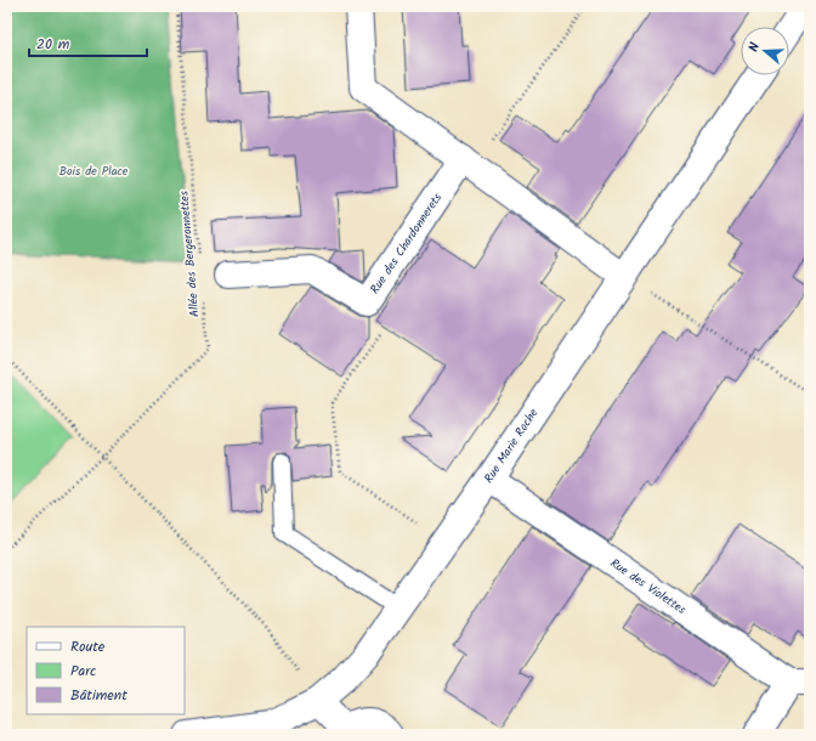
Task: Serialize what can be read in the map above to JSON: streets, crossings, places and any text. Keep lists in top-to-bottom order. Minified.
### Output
{"streets":{"street":["Rue des Chardonnerets","Rue Marie Roche","Rue des Violettes"],"path":["Allée des Bergeronnettes"]},"crossings":[["Rue Marie Roche","Rue des Violettes"]],"parks":["Bois de Place"],"legend":["Route","Parc","Bâtiment"],"scale_bar":"20 m","north":"left"}
